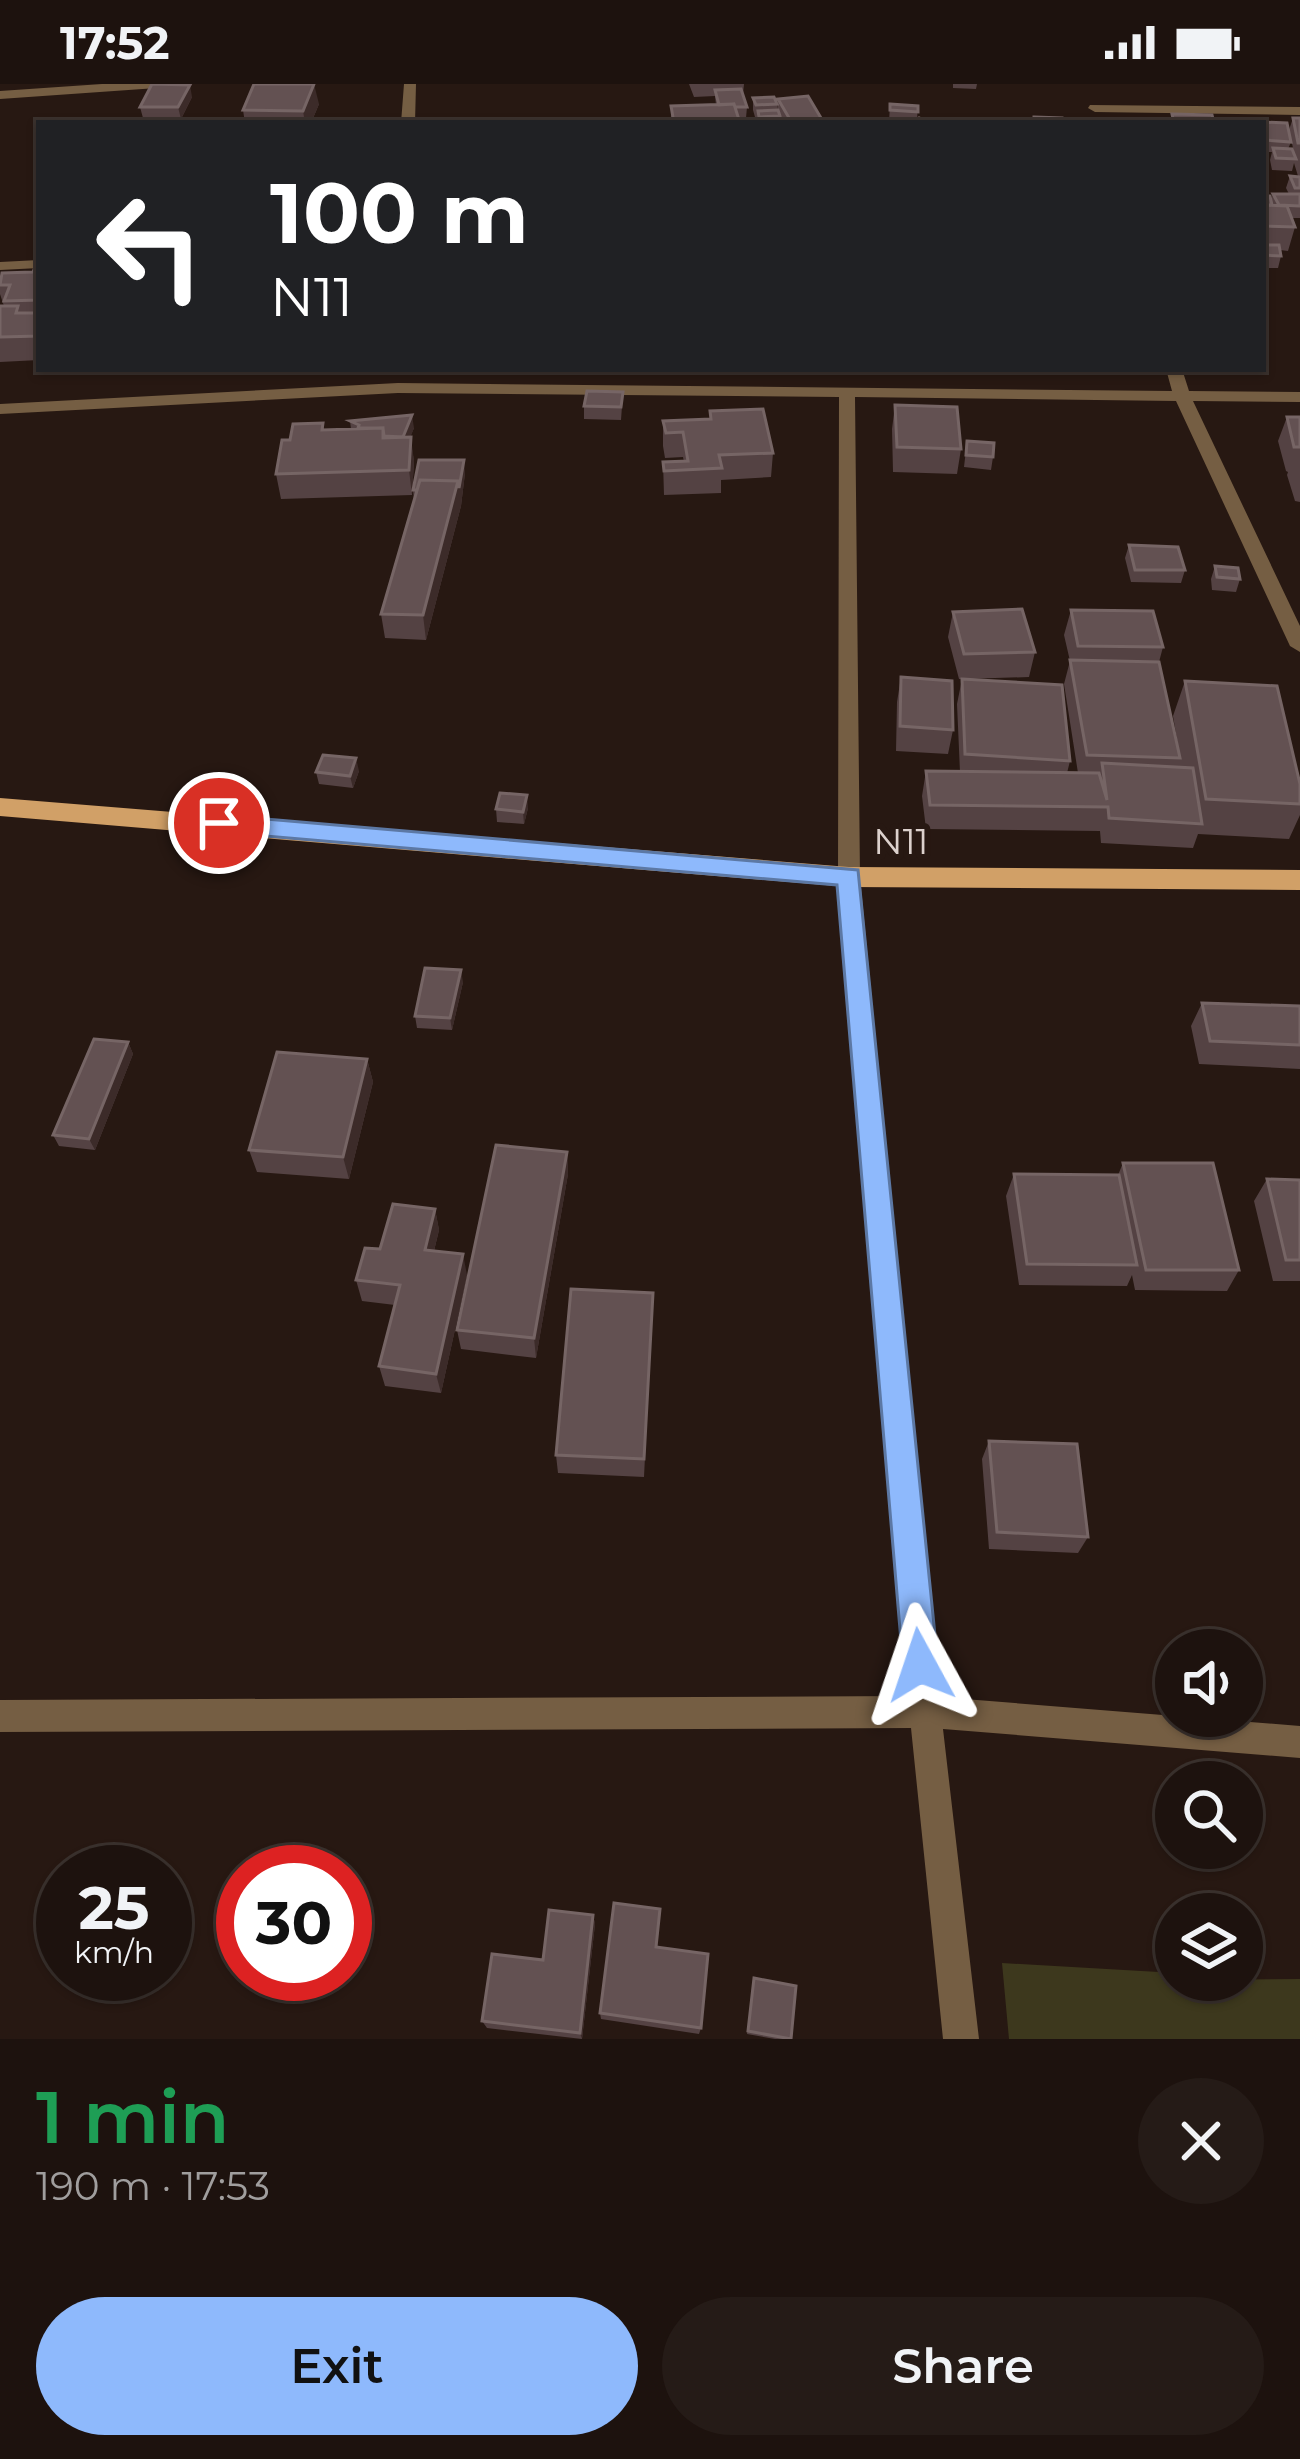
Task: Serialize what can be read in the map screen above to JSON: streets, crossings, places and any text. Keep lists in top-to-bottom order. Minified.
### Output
{"streets":{"main road":["N11"]},"page":{"status":"17:52","turn":["100 m","N11"],"speed":"25 km/h","limit":"30","heading":["1 min","190 m · 17:53"],"buttons":["Exit","Share"]}}
